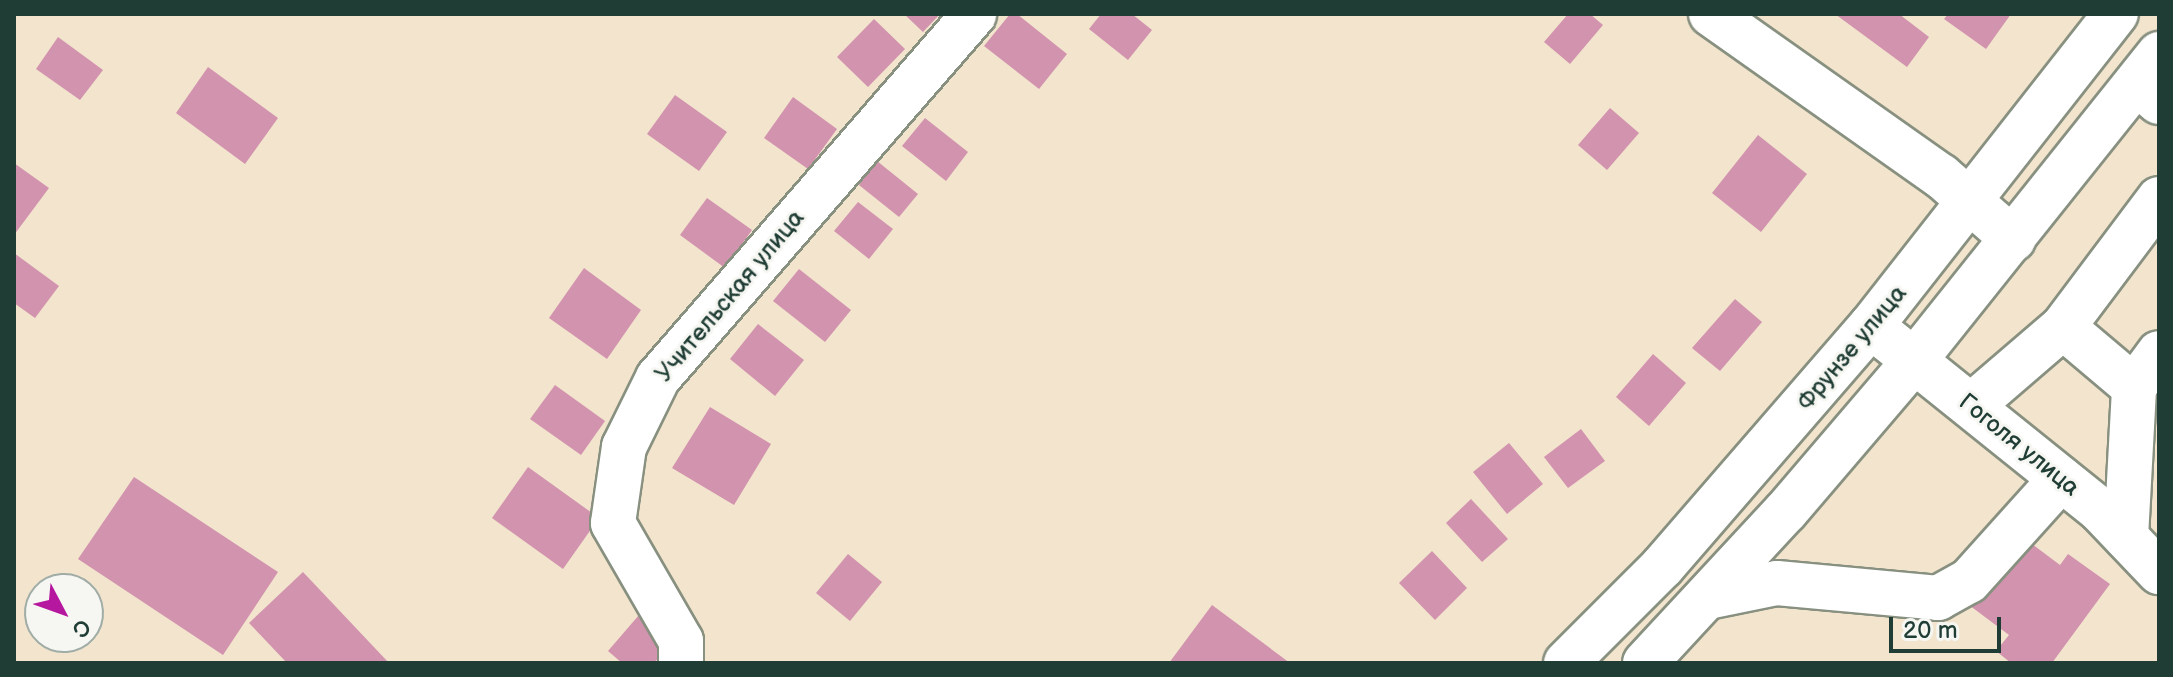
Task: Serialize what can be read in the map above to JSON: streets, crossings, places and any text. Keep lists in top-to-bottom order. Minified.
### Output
{"streets":{"main road":["Учительская улица","Фрунзе улица","Гоголя улица"]},"crossings":[["Фрунзе улица","Гоголя улица"]],"scale_bar":"20 m","north":"bottom right"}
